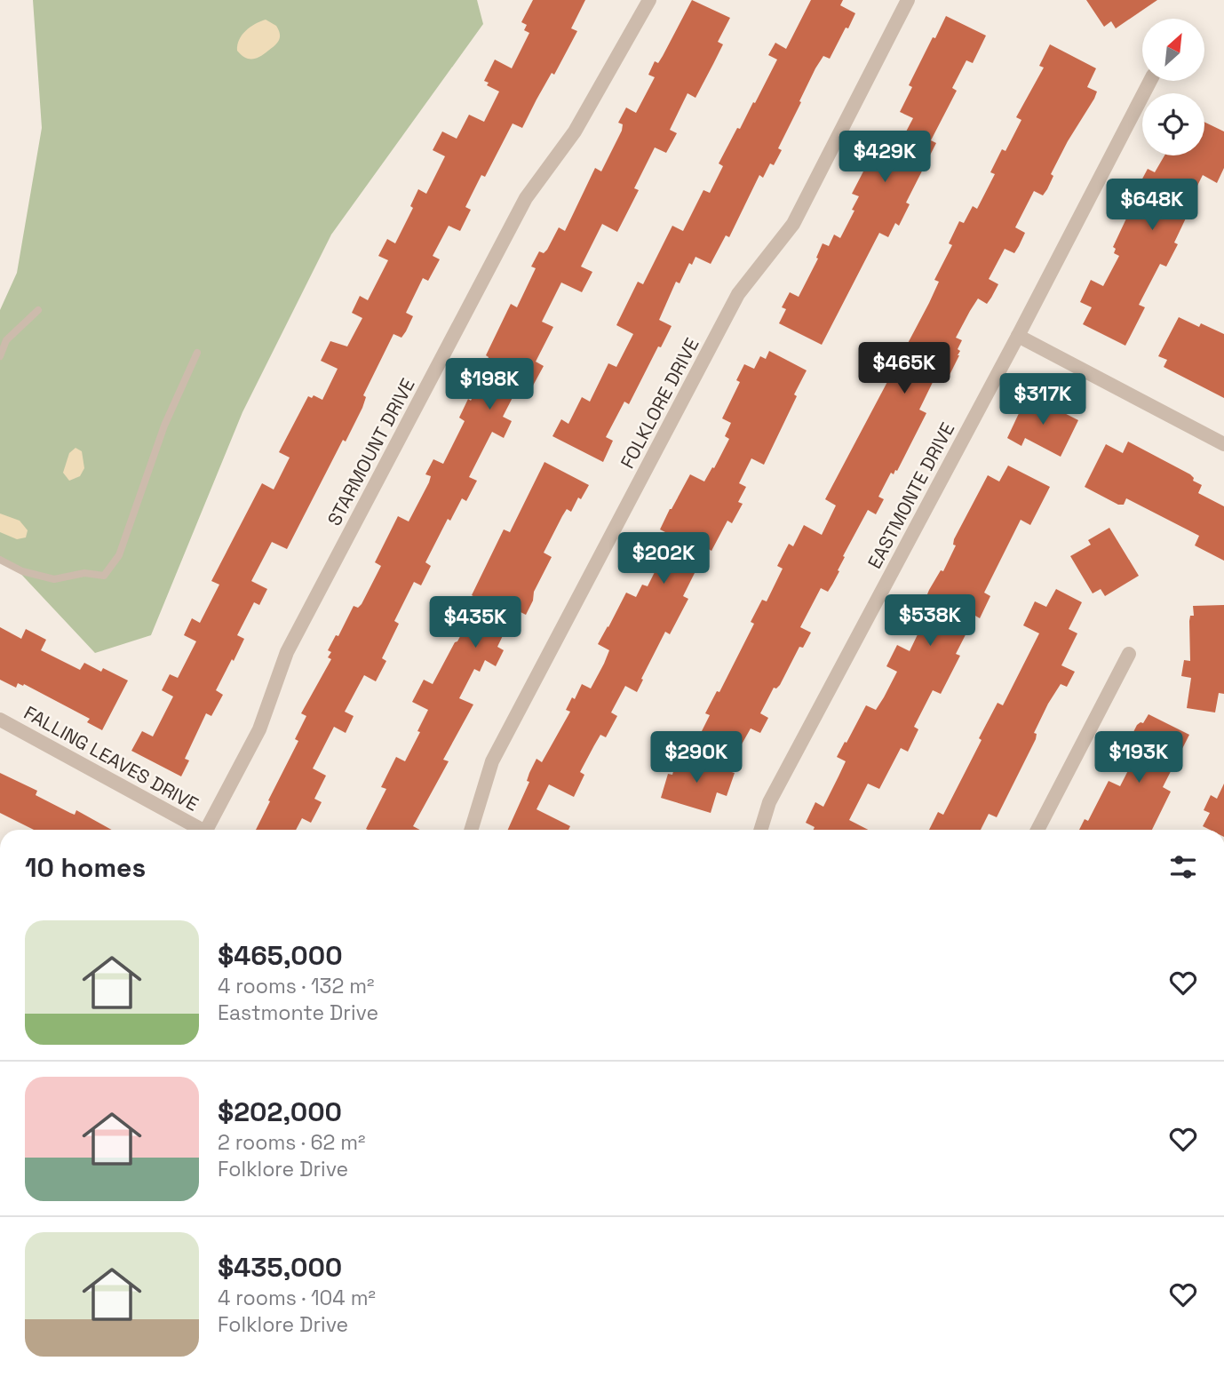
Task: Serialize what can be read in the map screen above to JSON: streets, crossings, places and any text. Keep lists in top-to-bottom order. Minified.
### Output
{"streets":{"street":["FOLKLORE DRIVE","STARMOUNT DRIVE","EASTMONTE DRIVE","FALLING LEAVES DRIVE"]},"north":"top right","page":{"price":["$429K","$648K","$465K","$198K","$317K","$202K","$538K","$435K","$290K","$193K"],"heading":"10 homes","list":[{"name":"$465,000","note":"4 rooms · 132 m² · Eastmonte Drive"},{"name":"$202,000","note":"2 rooms · 62 m² · Folklore Drive"},{"name":"$435,000","note":"4 rooms · 104 m² · Folklore Drive"}]}}
